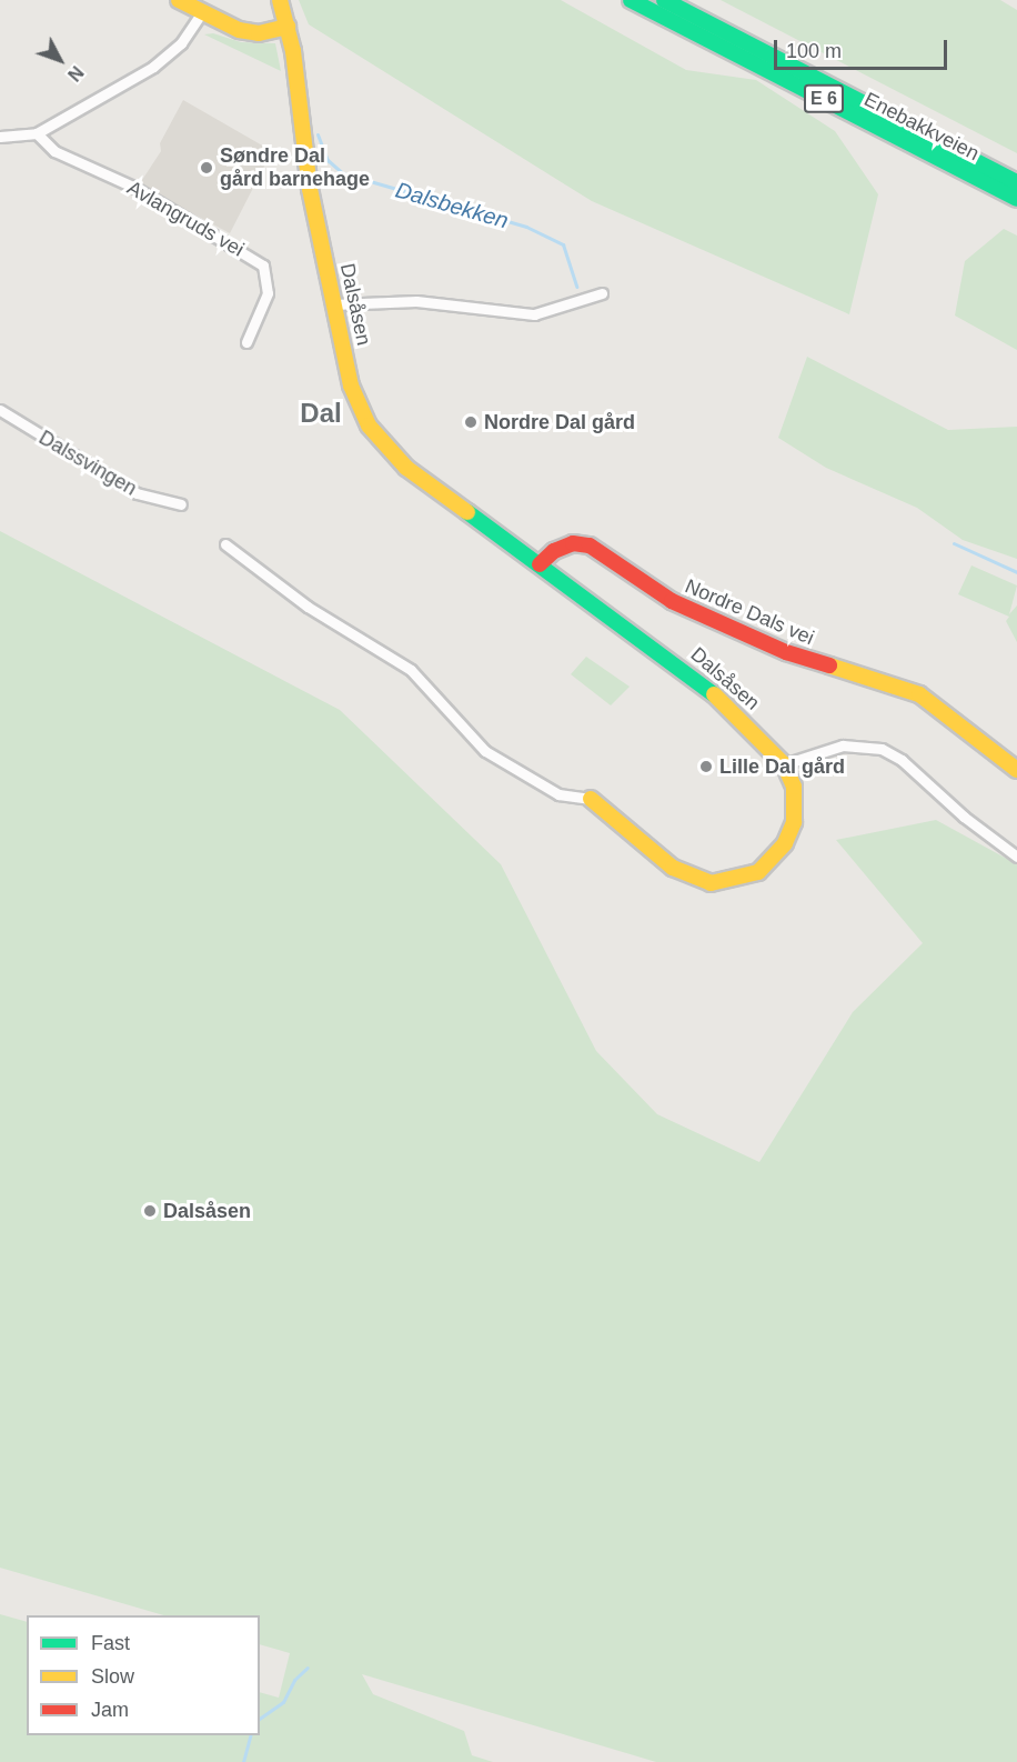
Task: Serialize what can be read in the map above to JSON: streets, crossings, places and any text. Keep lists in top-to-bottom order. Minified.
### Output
{"streets":{"main road":["E 6","Enebakkveien","Dalsåsen","Nordre Dals vei"],"street":["Avlangruds vei","Dalssvingen"]},"crossings":[["Dalsåsen","Nordre Dals vei"]],"districts":["Dal"],"water":["Dalsbekken"],"places":["Søndre Dal gård barnehage","Nordre Dal gård","Lille Dal gård","Dalsåsen"],"legend":["Fast","Slow","Jam"],"scale_bar":"100 m","north":"bottom right"}
